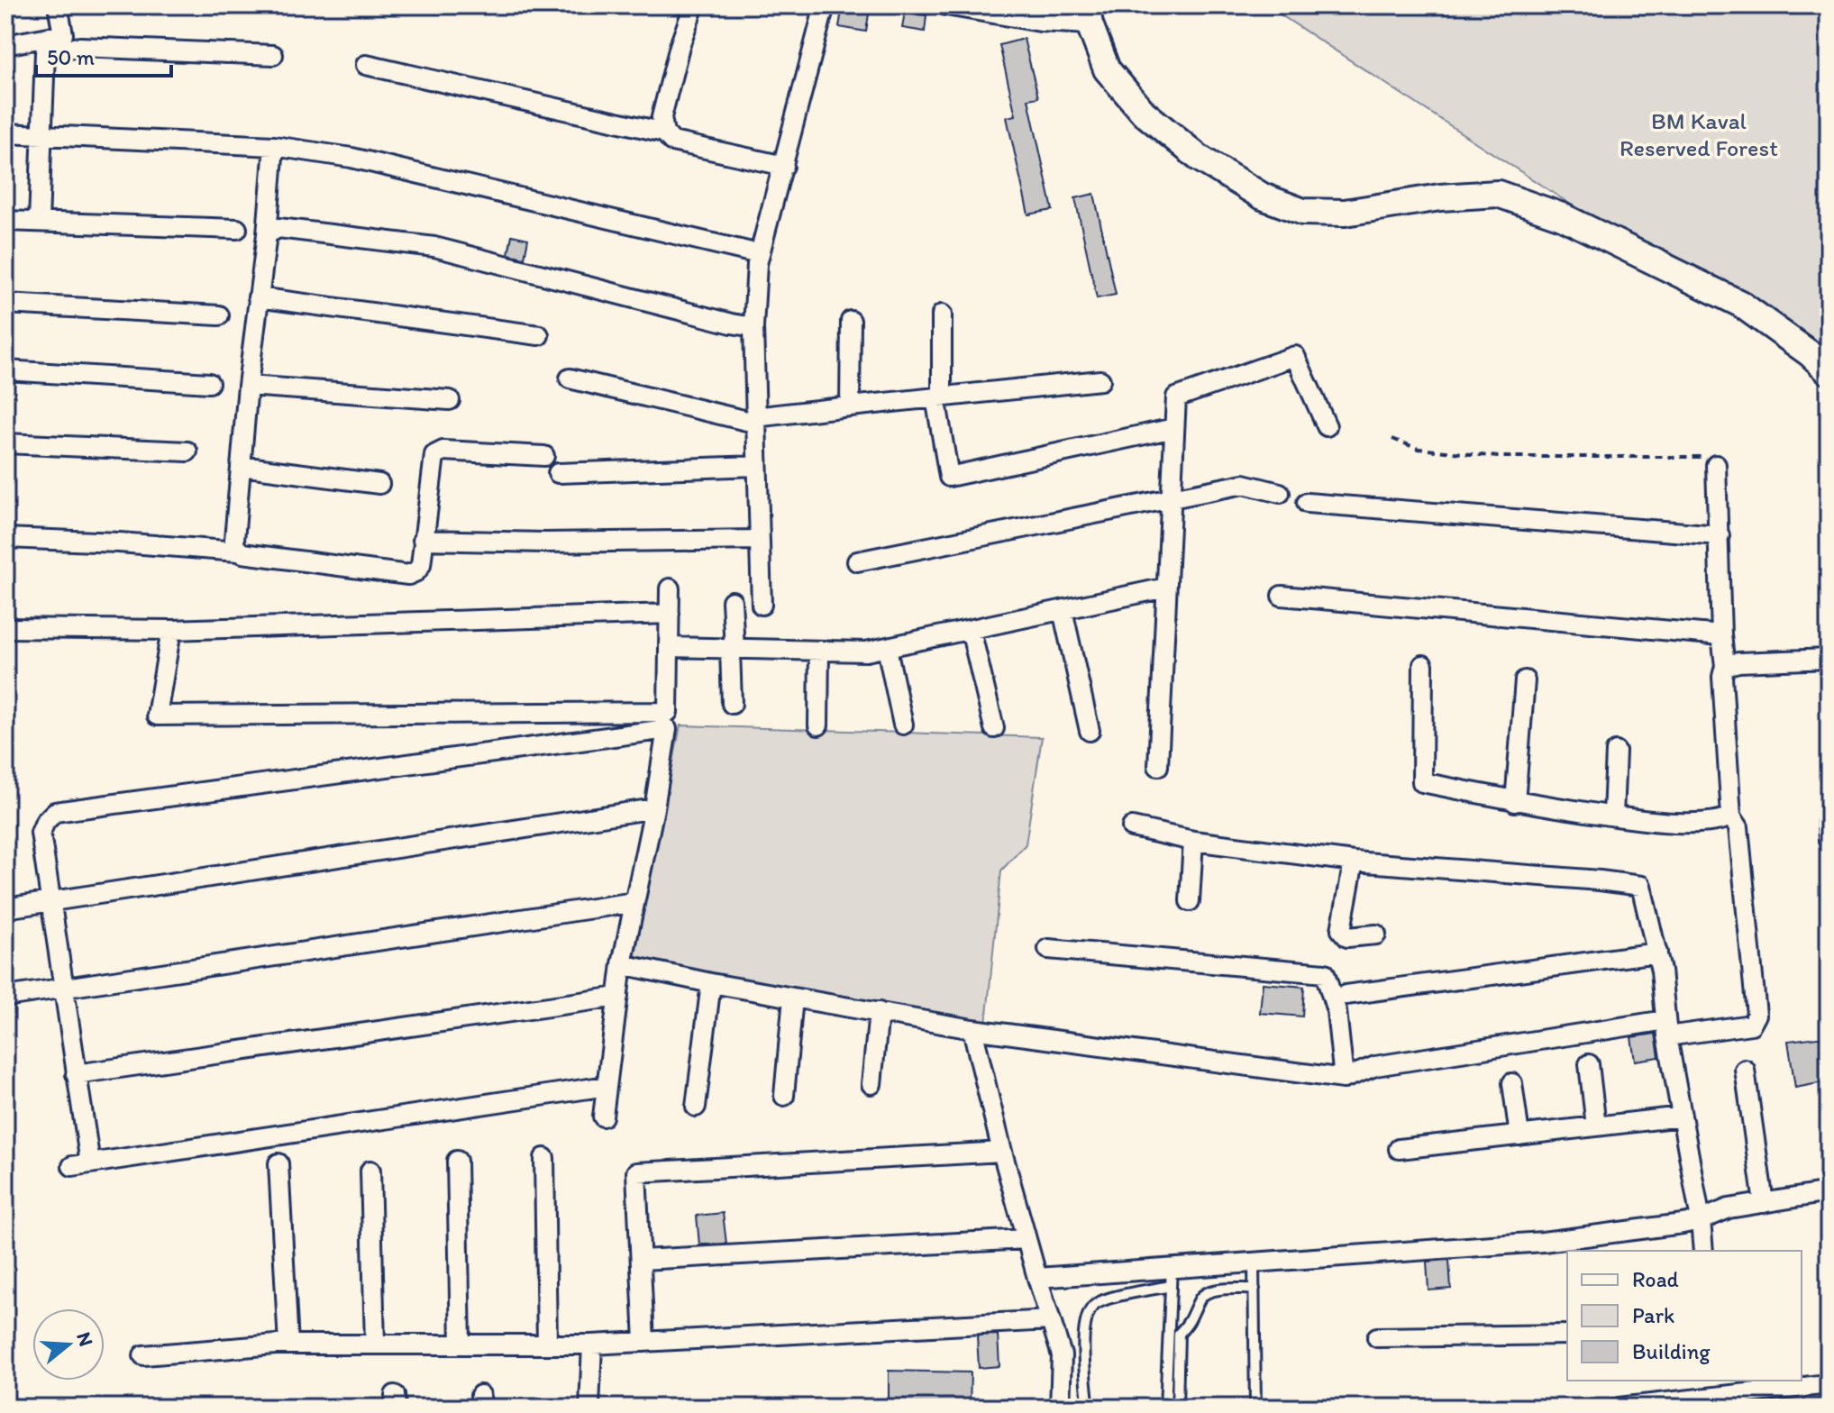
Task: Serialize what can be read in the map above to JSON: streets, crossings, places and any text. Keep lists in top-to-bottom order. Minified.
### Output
{"parks":["BM Kaval Reserved Forest"],"legend":["Road","Park","Building"],"scale_bar":"50 m","north":"right"}
